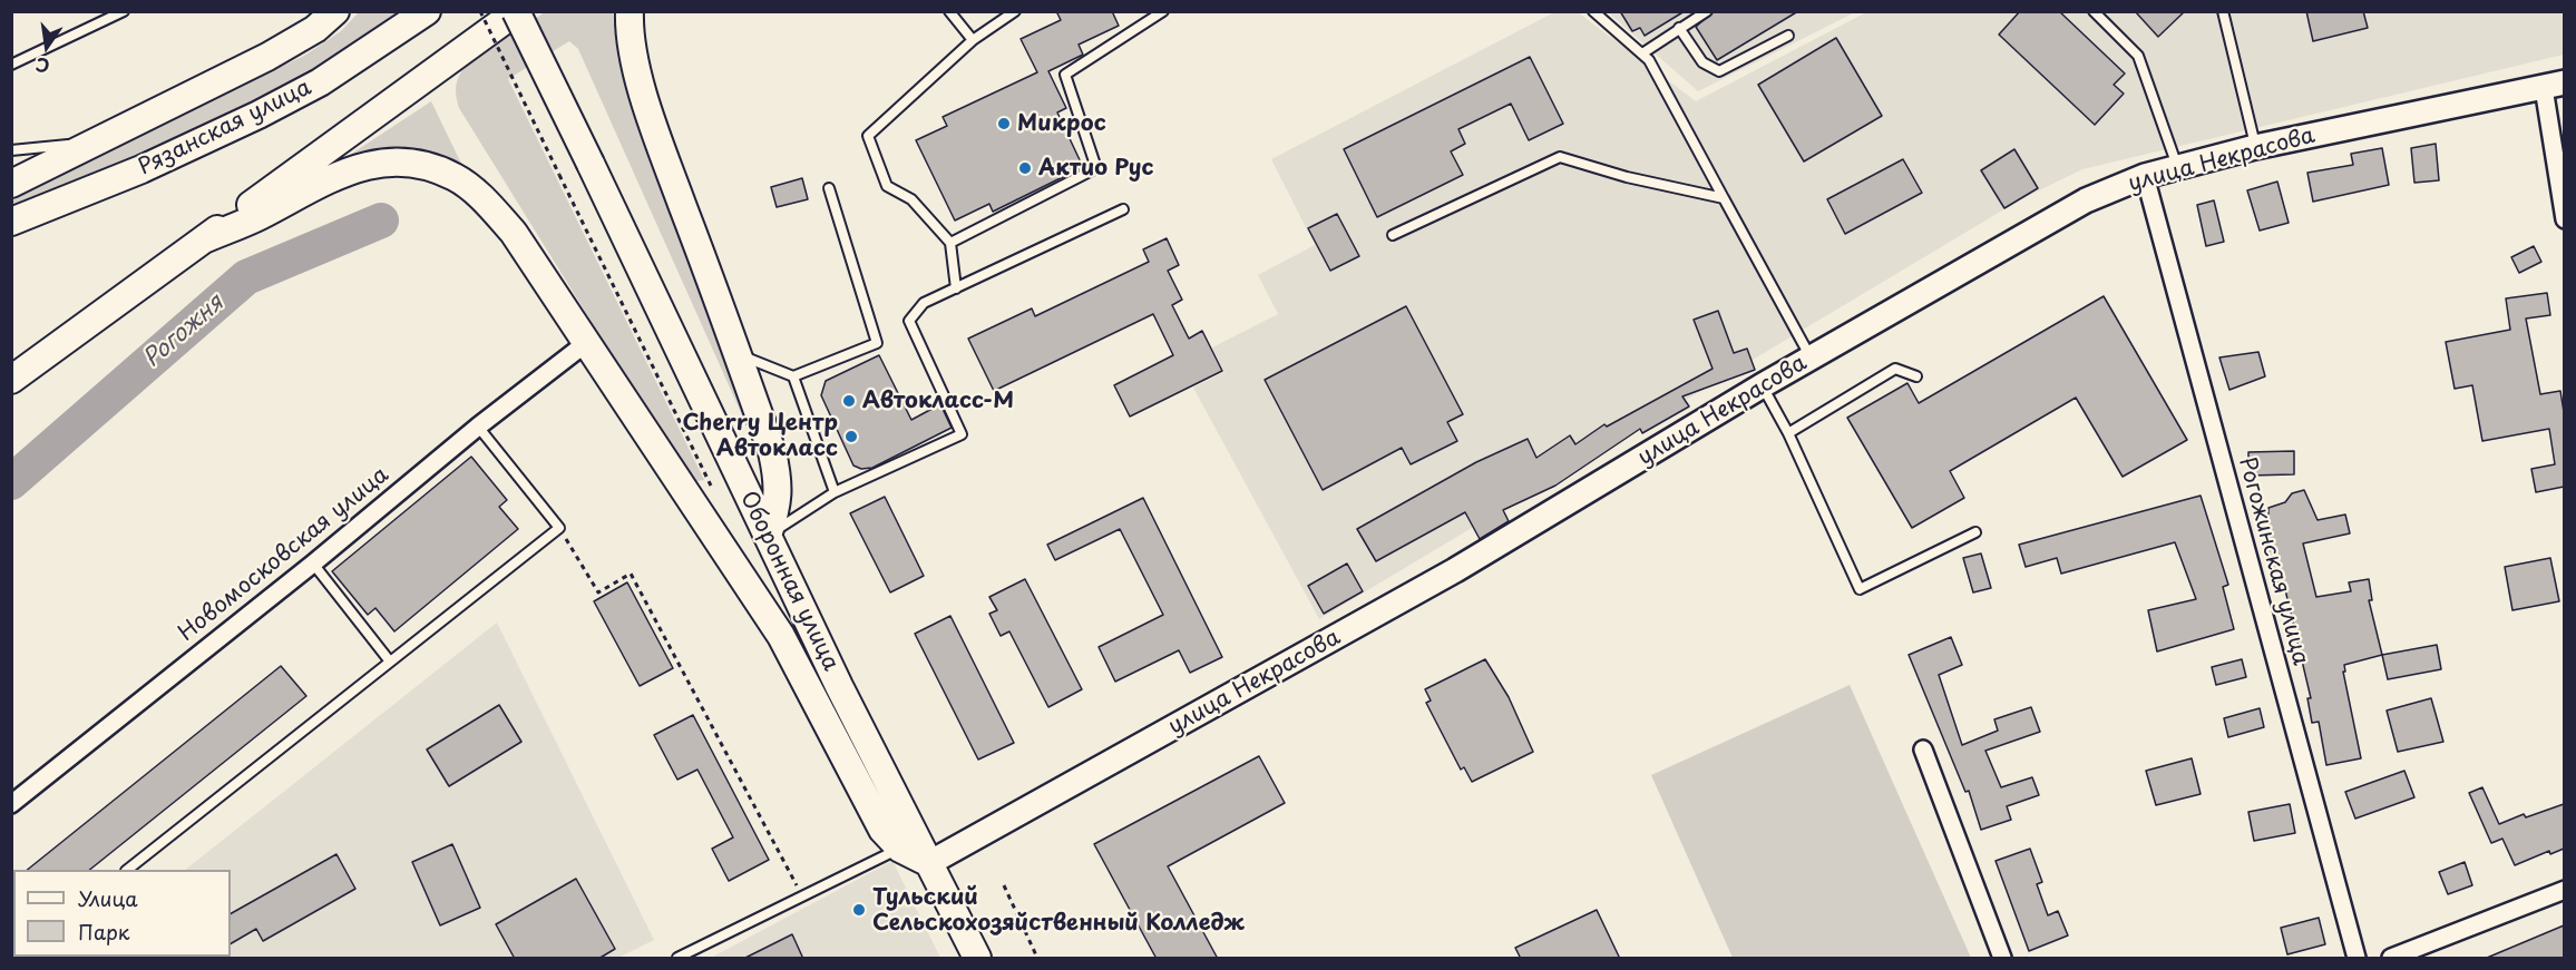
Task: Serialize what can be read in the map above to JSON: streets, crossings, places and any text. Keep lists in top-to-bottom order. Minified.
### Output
{"streets":{"main road":["Рязанская улица","Оборонная улица"],"street":["улица Некрасова","Новомосковская улица","Рогожинская улица"]},"crossings":[["улица Некрасова","Рогожинская улица"],["улица Некрасова","Оборонная улица"]],"water":["Рогожня"],"places":["Микрос","Актио Рус","Автокласс-М","Cherry Центр Автокласс","Тульский Сельскохозяйственный Колледж"],"legend":["Улица","Парк"],"north":"bottom"}
